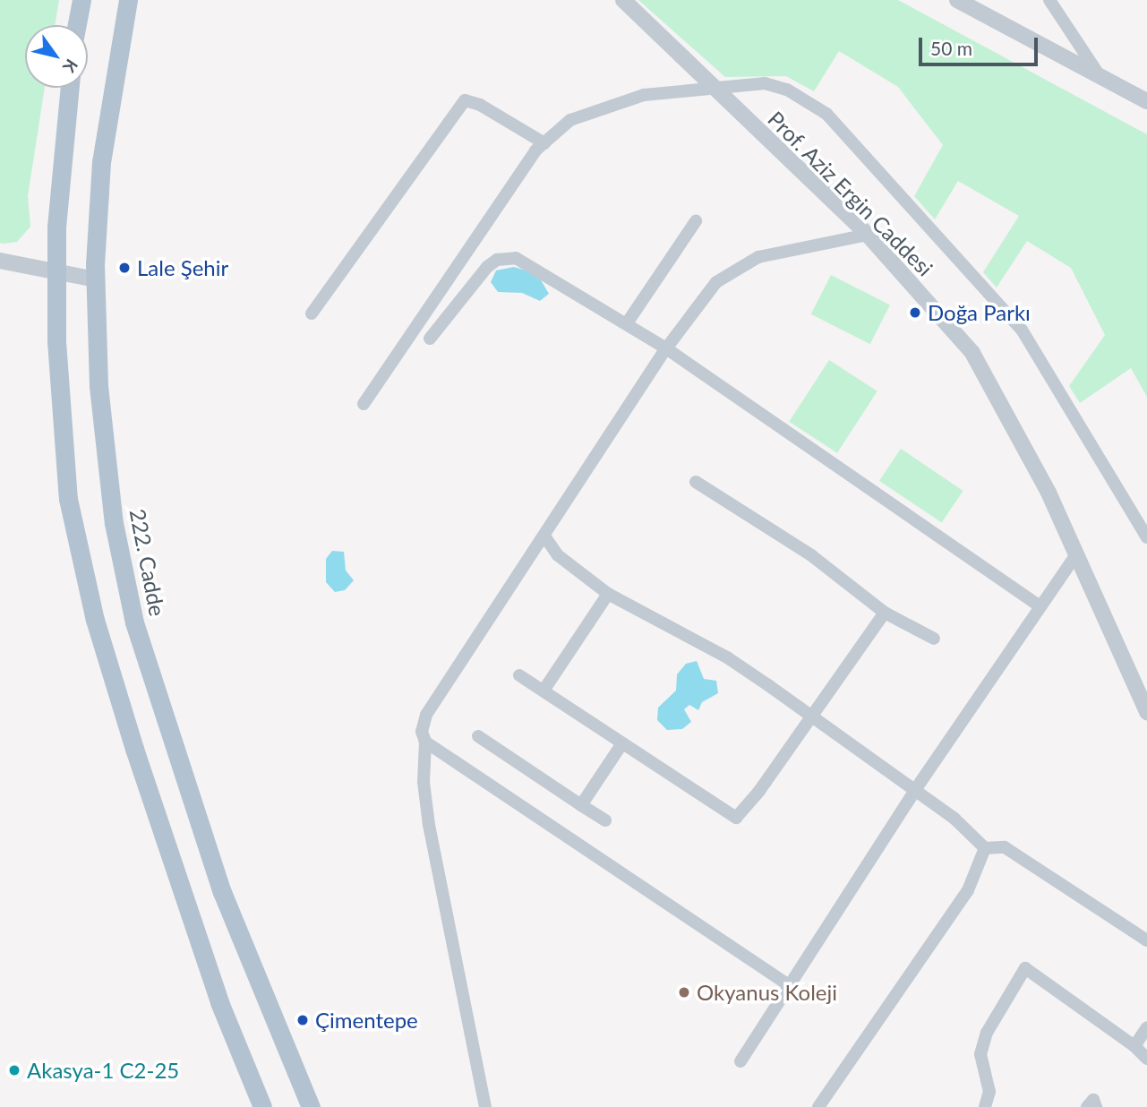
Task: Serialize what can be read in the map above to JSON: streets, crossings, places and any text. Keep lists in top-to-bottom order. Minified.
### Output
{"streets":{"main road":["222. Cadde"],"street":["Prof. Aziz Ergin Caddesi"]},"places":["Lale Şehir","Doğa Parkı","Okyanus Koleji","Çimentepe","Akasya-1 C2-25"],"scale_bar":"50 m","north":"bottom right"}
